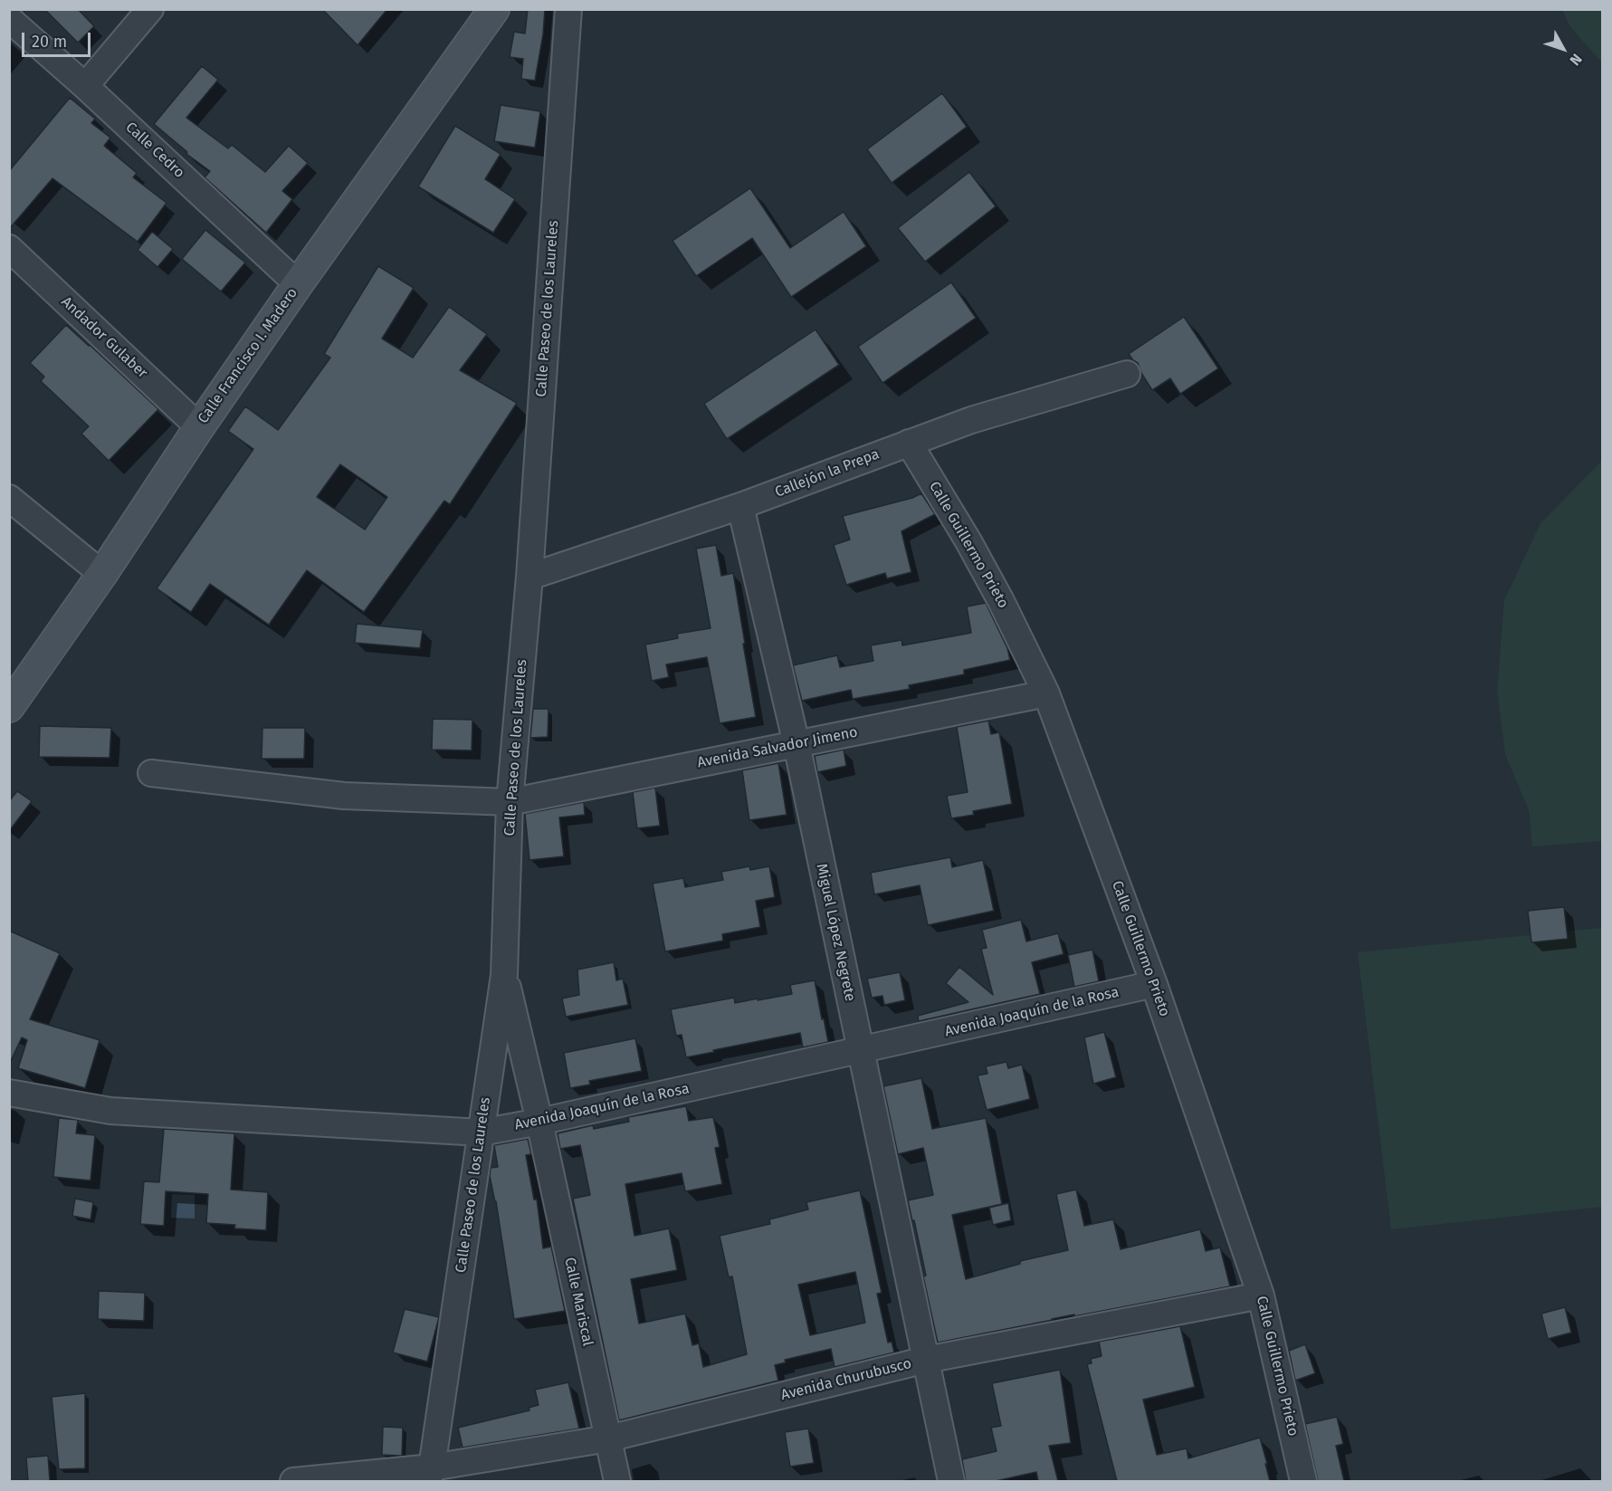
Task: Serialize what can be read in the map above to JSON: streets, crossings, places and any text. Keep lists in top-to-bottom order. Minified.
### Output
{"streets":{"main road":["Calle Francisco I. Madero"],"street":["Calle Cedro","Calle Paseo de los Laureles","Andador Gulaber","Callejón la Prepa","Calle Guillermo Prieto","Avenida Salvador Jimeno","Miguel López Negrete","Avenida Joaquín de la Rosa","Calle Mariscal","Avenida Churubusco"]},"crossings":[["Calle Cedro","Calle Francisco I. Madero"],["Calle Paseo de los Laureles","Callejón la Prepa"],["Calle Paseo de los Laureles","Avenida Salvador Jimeno"],["Calle Paseo de los Laureles","Avenida Joaquín de la Rosa"],["Calle Paseo de los Laureles","Calle Mariscal"],["Calle Paseo de los Laureles","Avenida Churubusco"],["Andador Gulaber","Calle Francisco I. Madero"],["Callejón la Prepa","Calle Guillermo Prieto"],["Callejón la Prepa","Miguel López Negrete"],["Calle Guillermo Prieto","Avenida Salvador Jimeno"],["Calle Guillermo Prieto","Avenida Joaquín de la Rosa"],["Calle Guillermo Prieto","Avenida Churubusco"],["Avenida Salvador Jimeno","Miguel López Negrete"],["Miguel López Negrete","Avenida Joaquín de la Rosa"],["Miguel López Negrete","Avenida Churubusco"],["Avenida Joaquín de la Rosa","Calle Mariscal"],["Calle Mariscal","Avenida Churubusco"]],"scale_bar":"20 m","north":"bottom right"}
